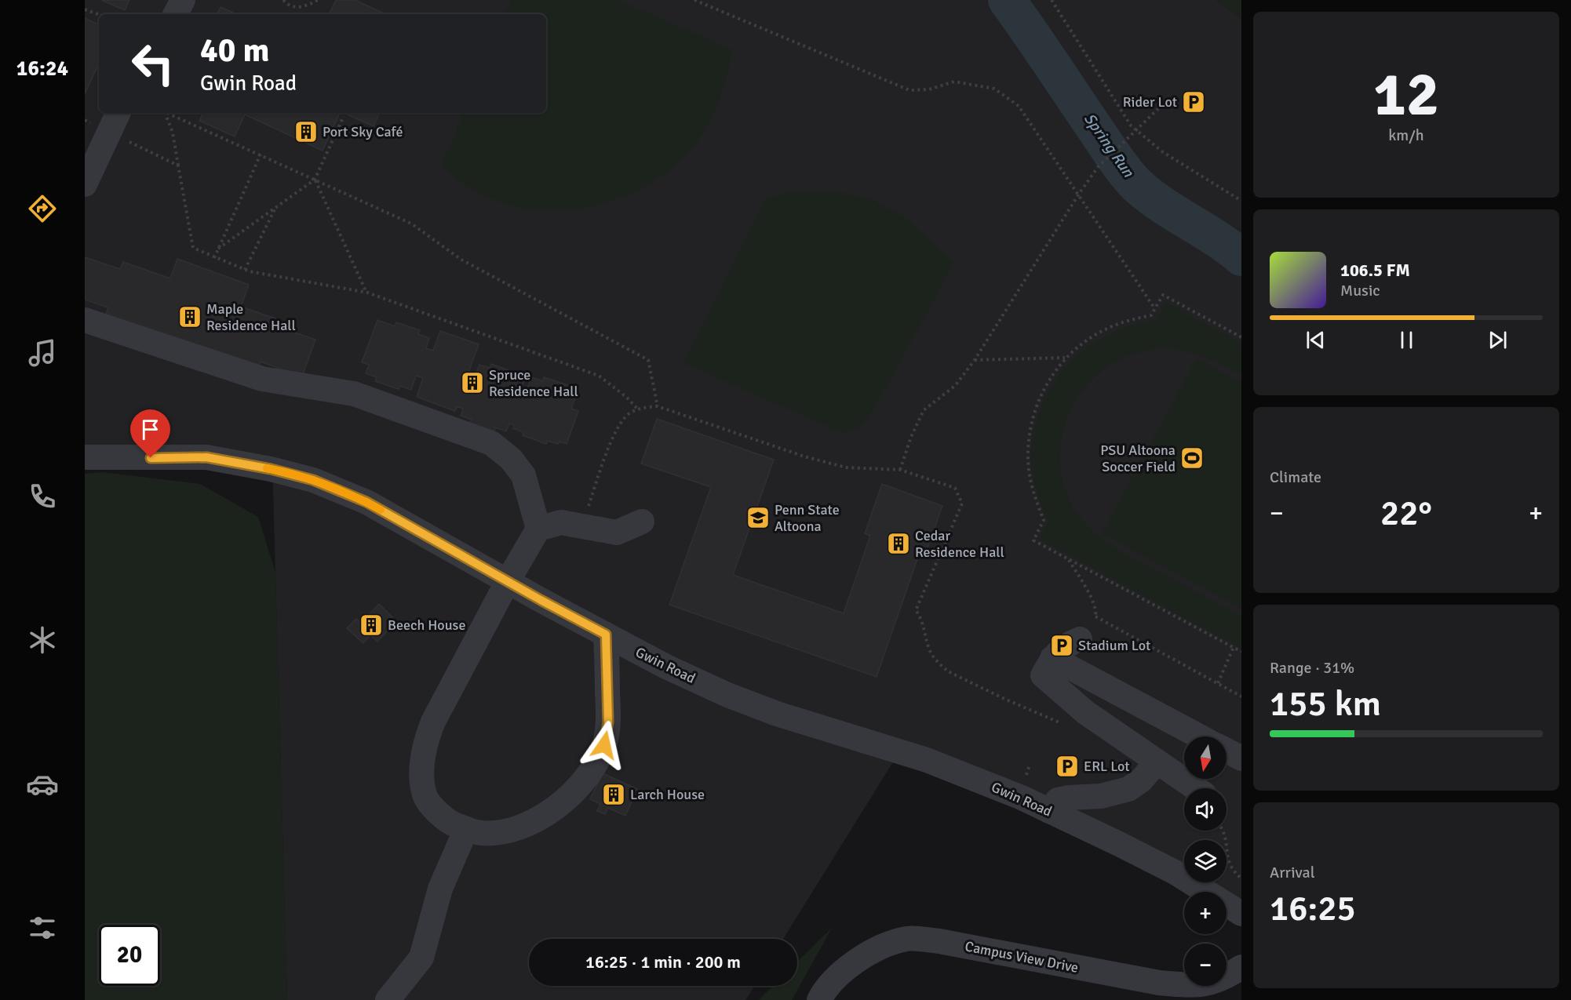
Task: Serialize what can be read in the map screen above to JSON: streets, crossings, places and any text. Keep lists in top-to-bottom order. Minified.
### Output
{"streets":{"street":["Gwin Road","Campus View Drive"]},"water":["Spring Run"],"places":{"parking":["Rider Lot","Stadium Lot","ERL Lot"],"building":["Port Sky Café","Maple Residence Hall","Spruce Residence Hall","Cedar Residence Hall","Beech House","Larch House"],"sports":["PSU Altoona Soccer Field"],"school or university":["Penn State Altoona"]},"north":"bottom","page":{"tabs":"16:24","tile":[["12","km/h"],"Climate",["Range · 31%","155 km"],["Arrival","16:25"]],"turn":["40 m","Gwin Road"],"song":["106.5 FM","Music"],"heat":["−","22°","+"],"map_buttons":["+","−"],"limit":"20","trip":"16:25 · 1 min · 200 m"}}
